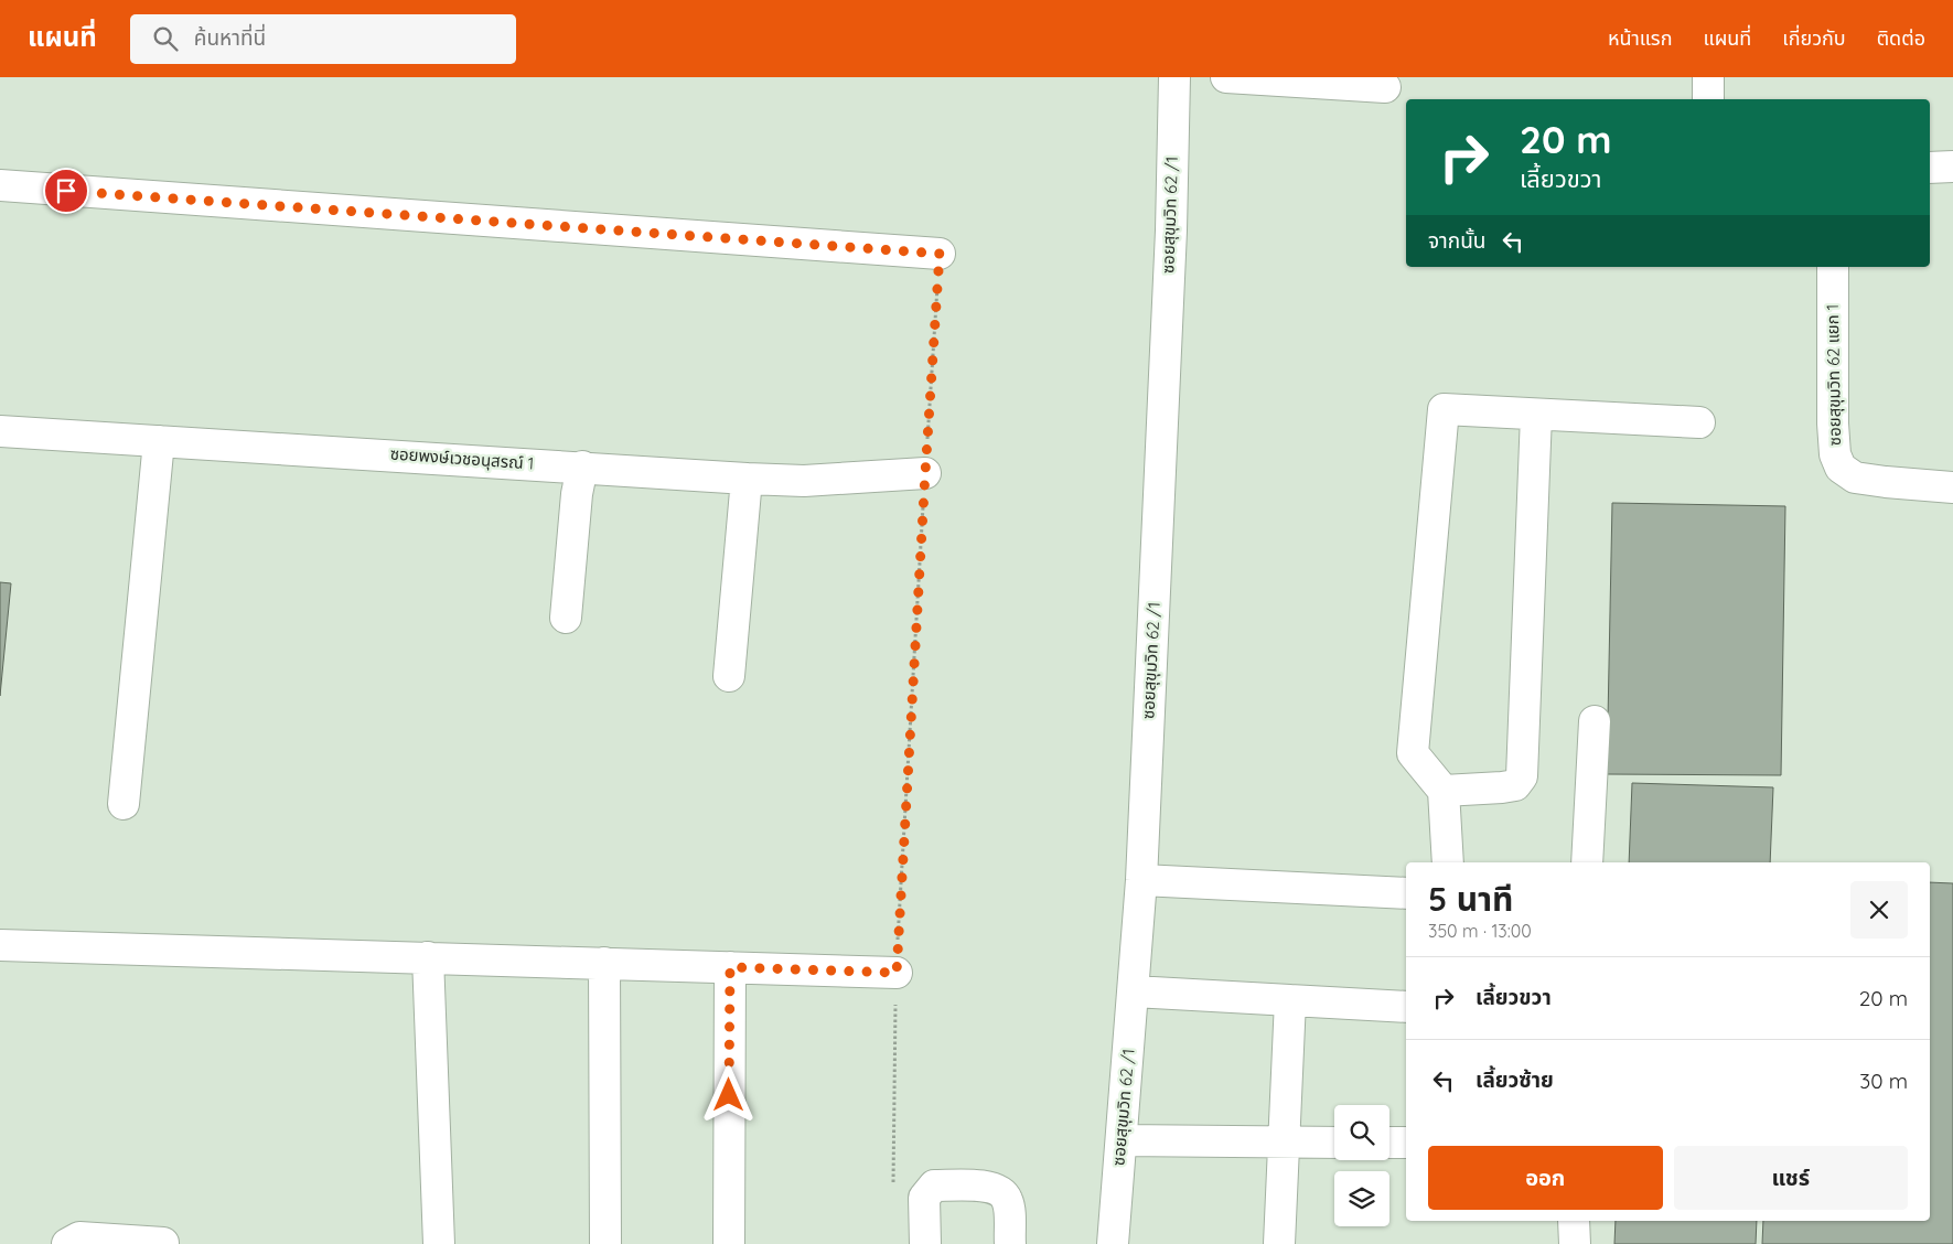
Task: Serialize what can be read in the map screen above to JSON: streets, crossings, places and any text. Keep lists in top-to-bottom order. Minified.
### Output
{"streets":{"street":["ซอยสุขุมวิท 62 /1","ซอยสุขุมวิท 62 แยก 1","ซอยพงษ์เวชอนุสรณ์ 1"]},"page":{"header":"แผนที่","search":"ค้นหาที่นี่","nav":["หน้าแรก","แผนที่","เกี่ยวกับ","ติดต่อ"],"turn":["20 m","เลี้ยวขวา"],"then":"จากนั้น","heading":["5 นาที","350 m · 13:00"],"list":[{"name":"เลี้ยวขวา","value":"20 m"},{"name":"เลี้ยวซ้าย","value":"30 m"}],"buttons":["ออก","แชร์"]}}
